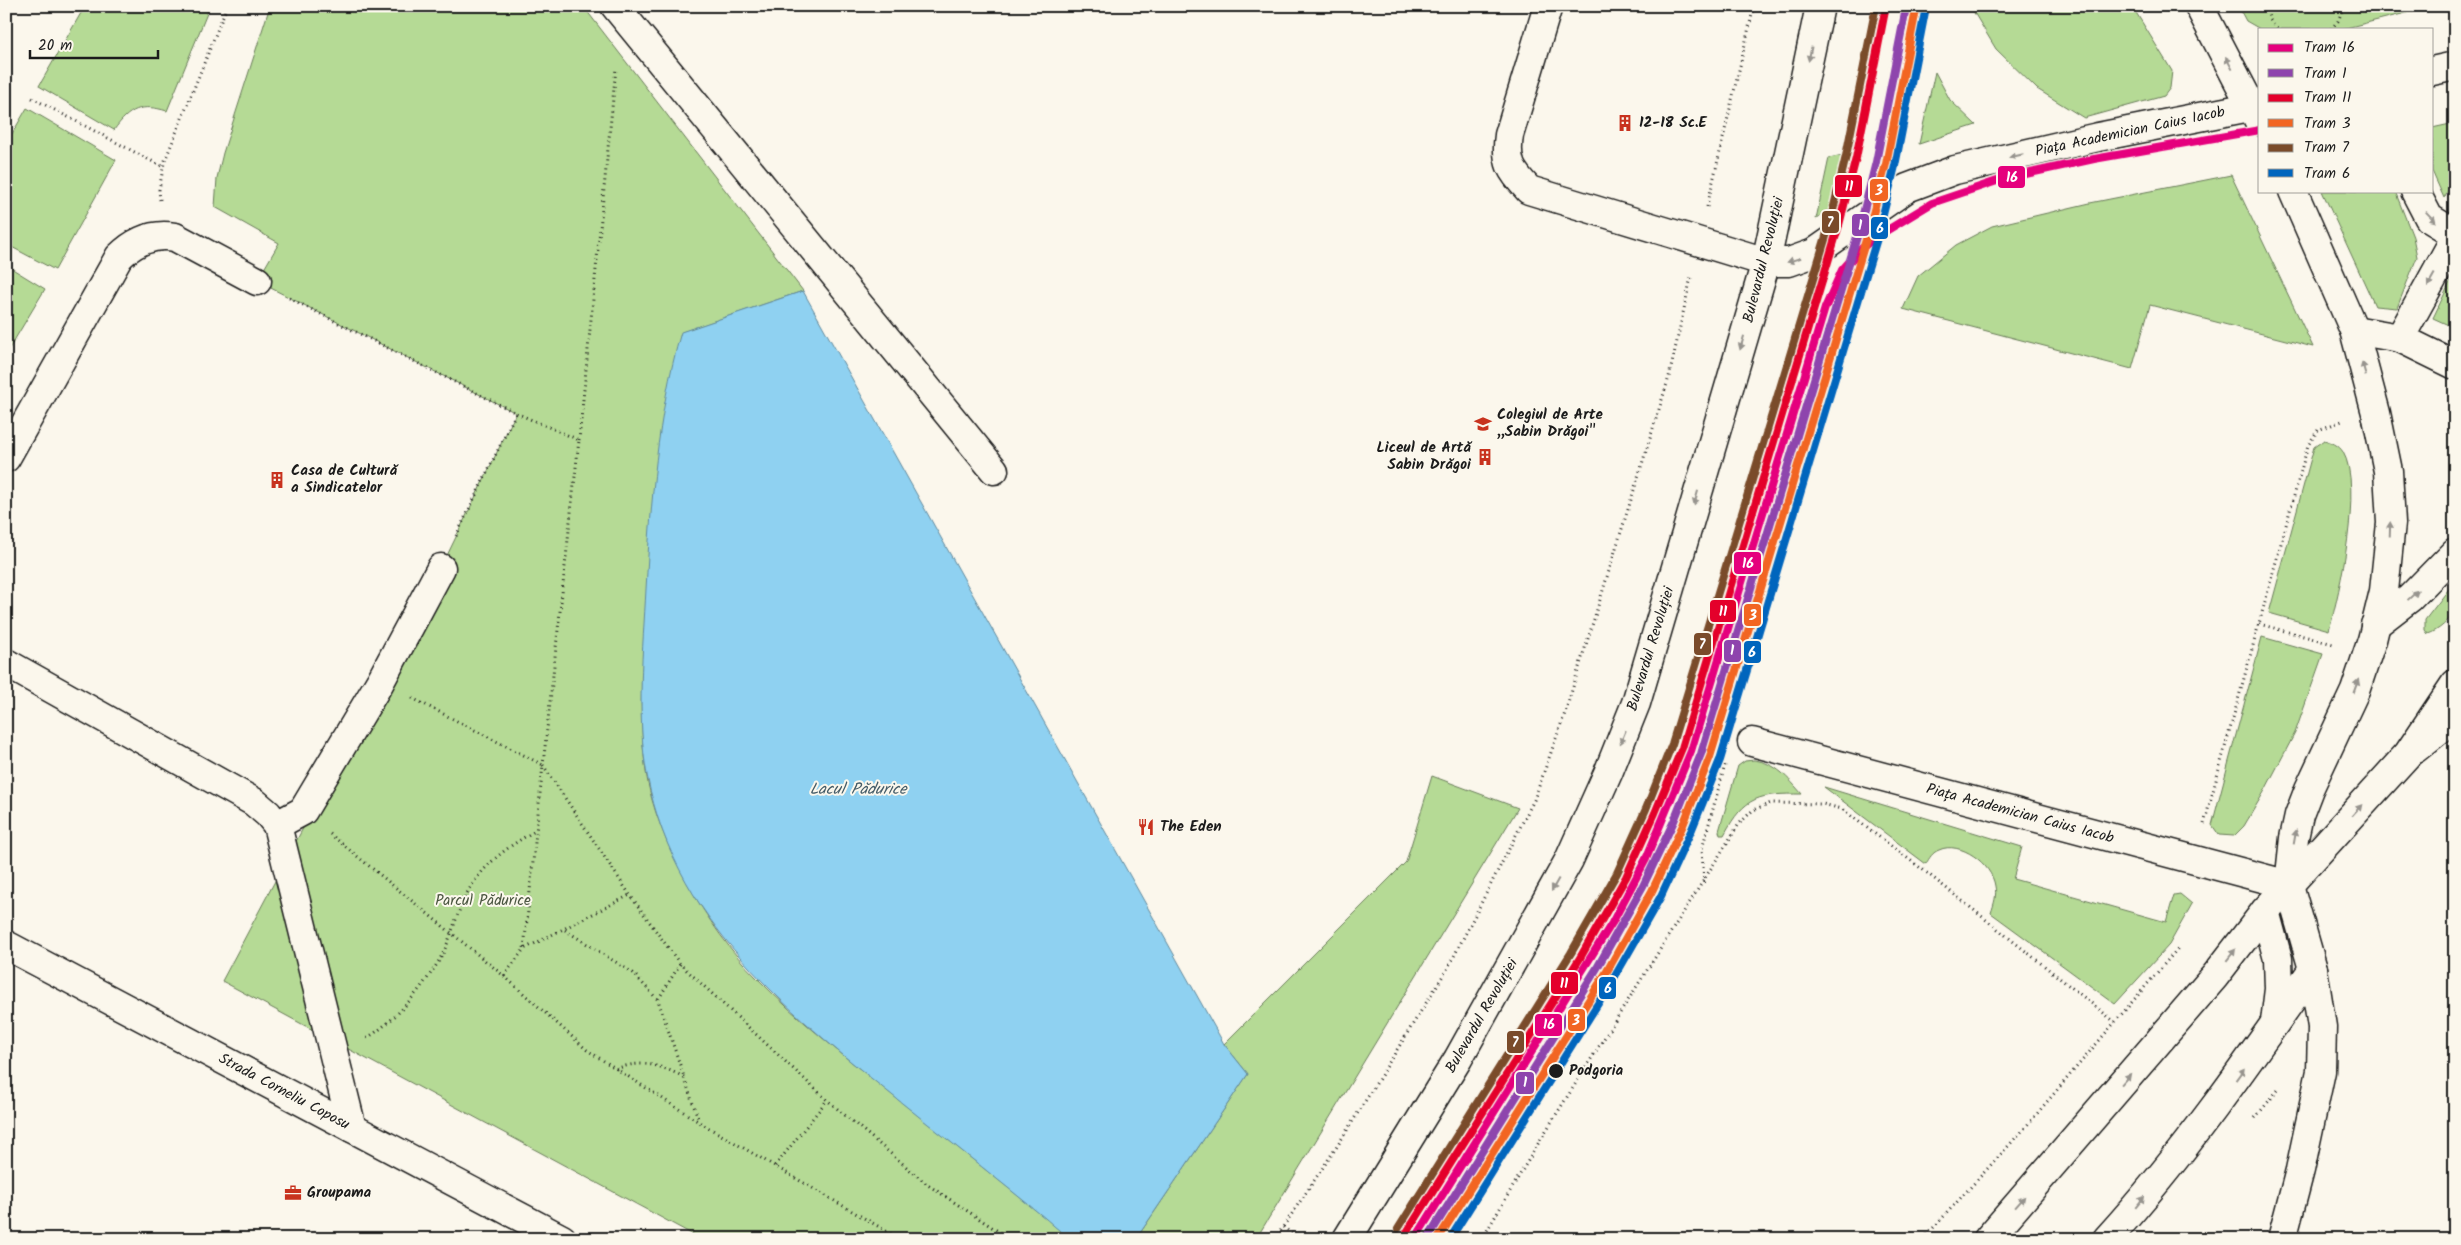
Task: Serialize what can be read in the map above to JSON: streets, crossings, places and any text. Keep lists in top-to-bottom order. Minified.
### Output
{"streets":{"main road":["Piața Academician Caius Iacob","Bulevardul Revoluției","Strada Corneliu Coposu"]},"crossings":[["Piața Academician Caius Iacob","Bulevardul Revoluției"]],"one_way":["Bulevardul Revoluției"],"water":["Lacul Pădurice"],"parks":["Parcul Pădurice"],"places":{"building":["12-18 Sc.E","Liceul de Artă Sabin Drăgoi","Casa de Cultură a Sindicatelor"],"school or university":["Colegiul de Arte ,,Sabin Drăgoi\""],"restaurant":["The Eden"],"other":["Podgoria"],"office":["Groupama"]},"lines":["tram line 11","tram line 7","tram line 1","tram line 3","tram line 6","tram line 16"],"legend":["Tram 16","Tram 1","Tram 11","Tram 3","Tram 7","Tram 6"],"scale_bar":"20 m"}
